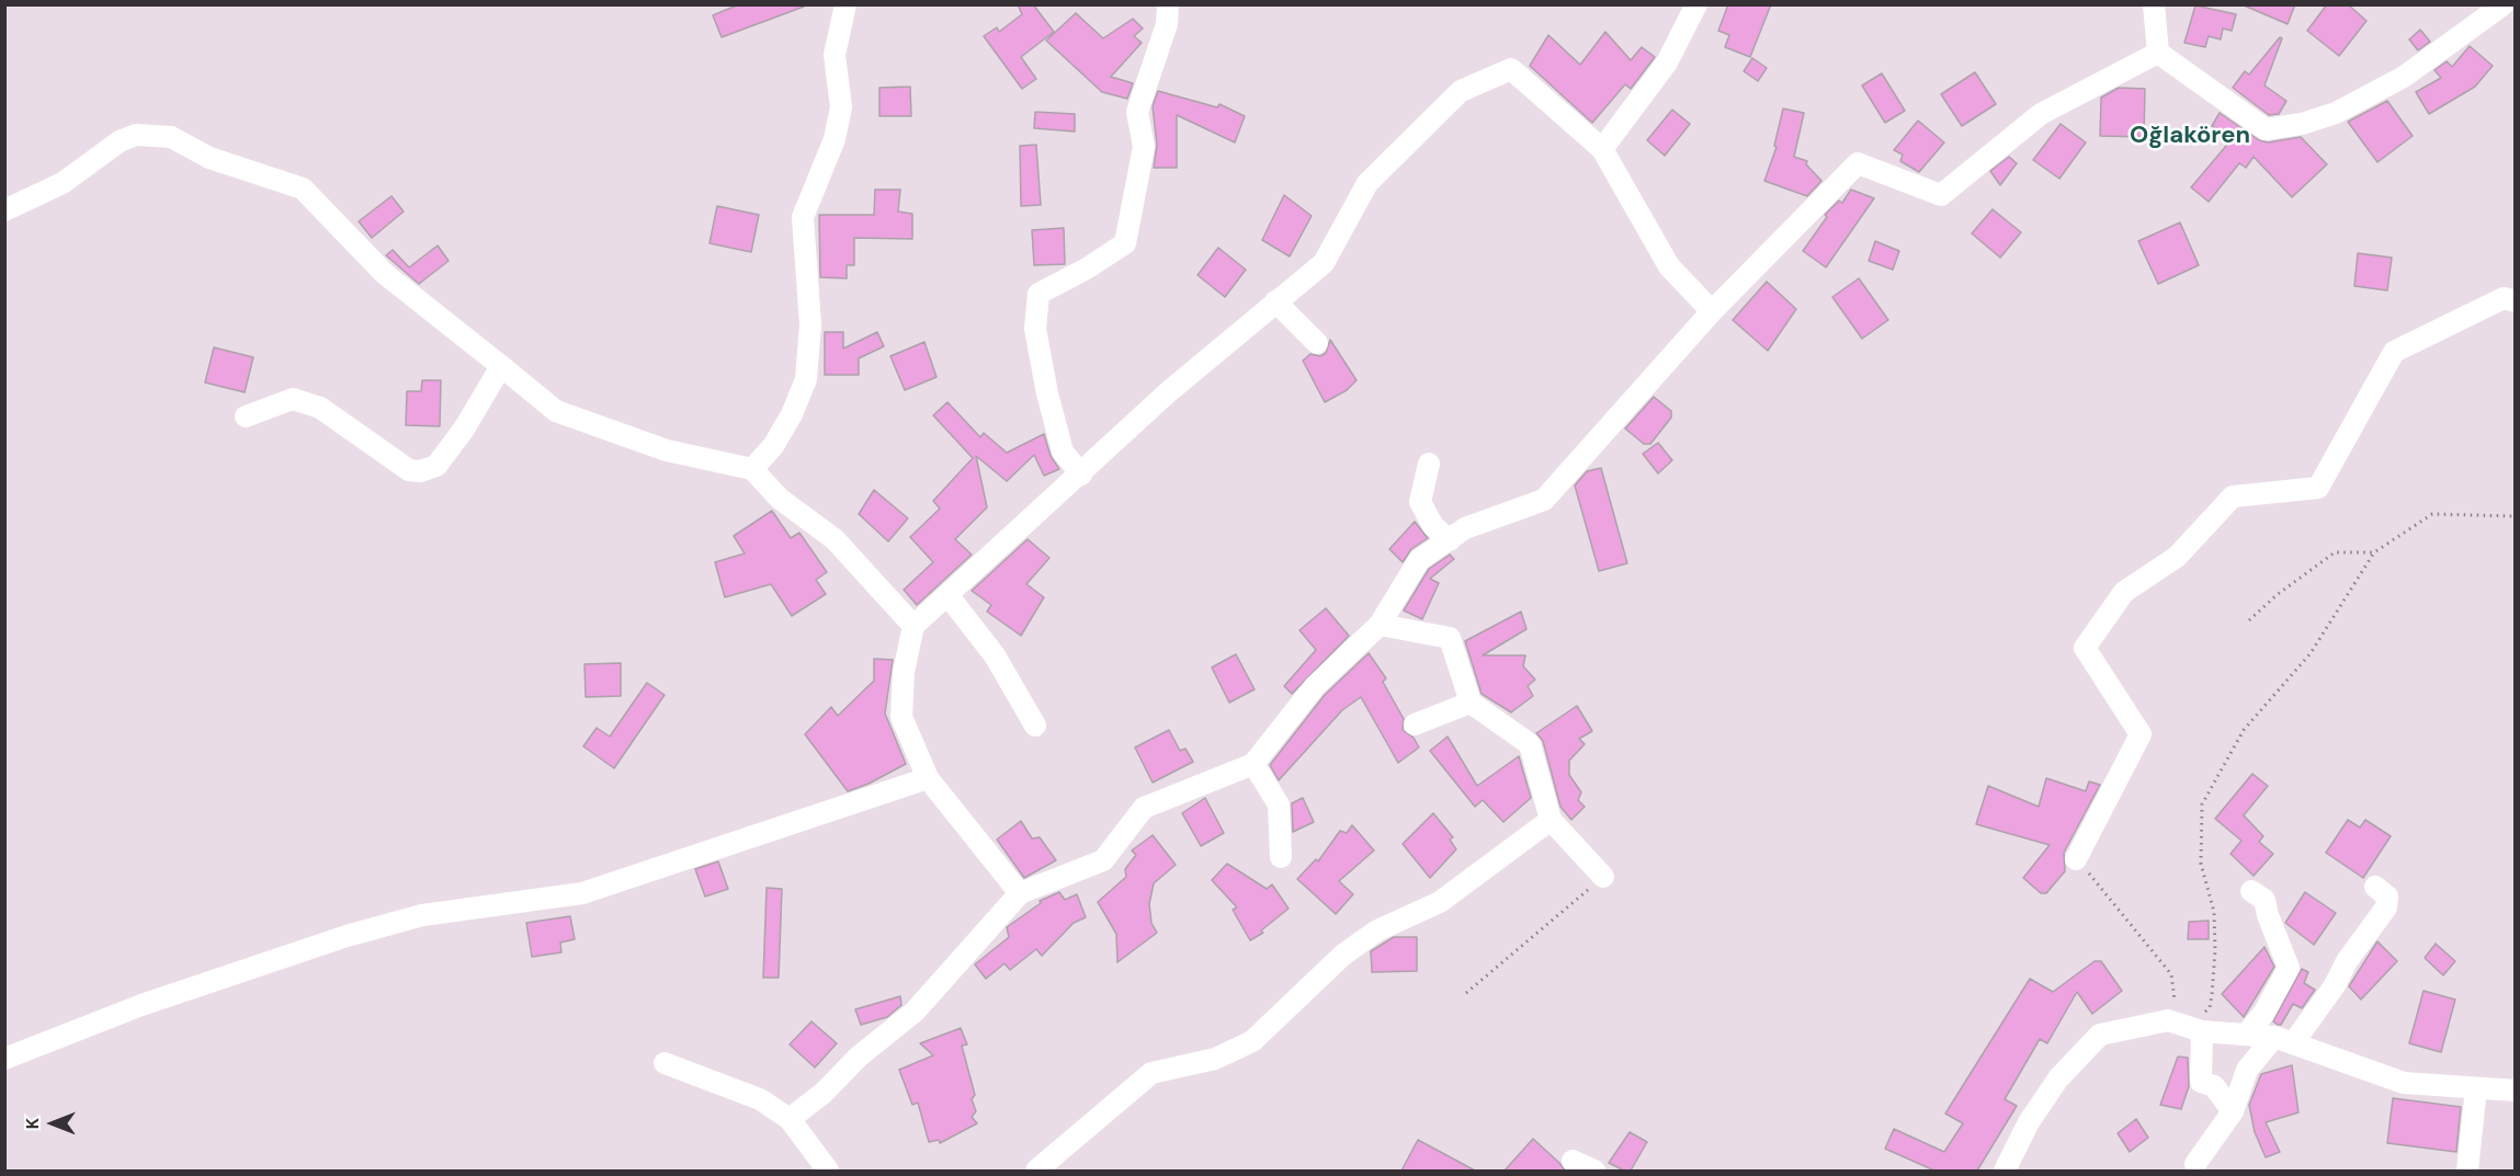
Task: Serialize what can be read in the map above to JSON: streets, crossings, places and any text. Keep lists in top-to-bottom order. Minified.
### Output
{"districts":["Oğlakören"],"north":"left"}
